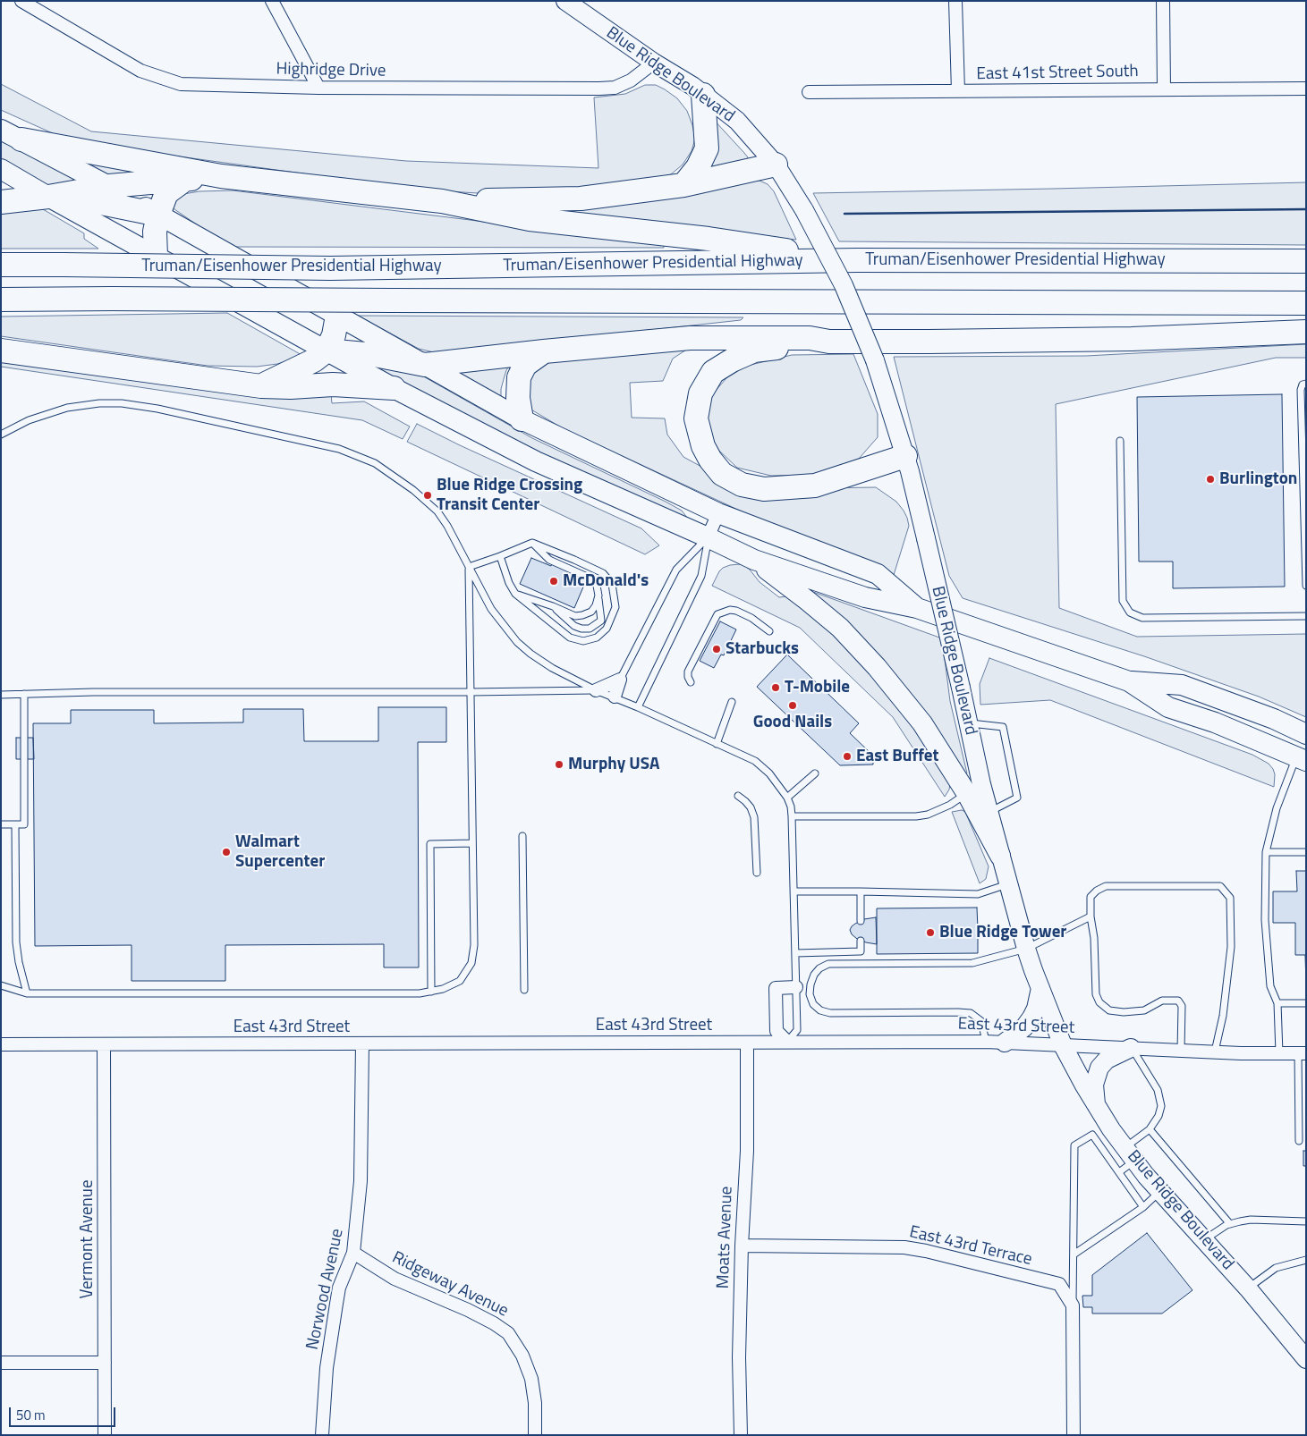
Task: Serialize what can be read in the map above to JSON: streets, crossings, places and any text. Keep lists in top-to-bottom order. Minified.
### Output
{"streets":{"highway":["Truman/Eisenhower Presidential Highway"],"street":["Highridge Drive","East 41st Street South","Blue Ridge Boulevard","East 43rd Street","Moats Avenue","Vermont Avenue","East 43rd Terrace","Ridgeway Avenue","Norwood Avenue"]},"crossings":[["Highridge Drive","Blue Ridge Boulevard"],["Blue Ridge Boulevard","East 43rd Street"],["East 43rd Street","Moats Avenue"],["East 43rd Street","Vermont Avenue"],["East 43rd Street","Norwood Avenue"],["Moats Avenue","East 43rd Terrace"],["Ridgeway Avenue","Norwood Avenue"]],"places":["Burlington","Blue Ridge Crossing Transit Center","McDonald's","Starbucks","T-Mobile","Good Nails","East Buffet","Murphy USA","Walmart Supercenter","Blue Ridge Tower"],"scale_bar":"50 m"}
